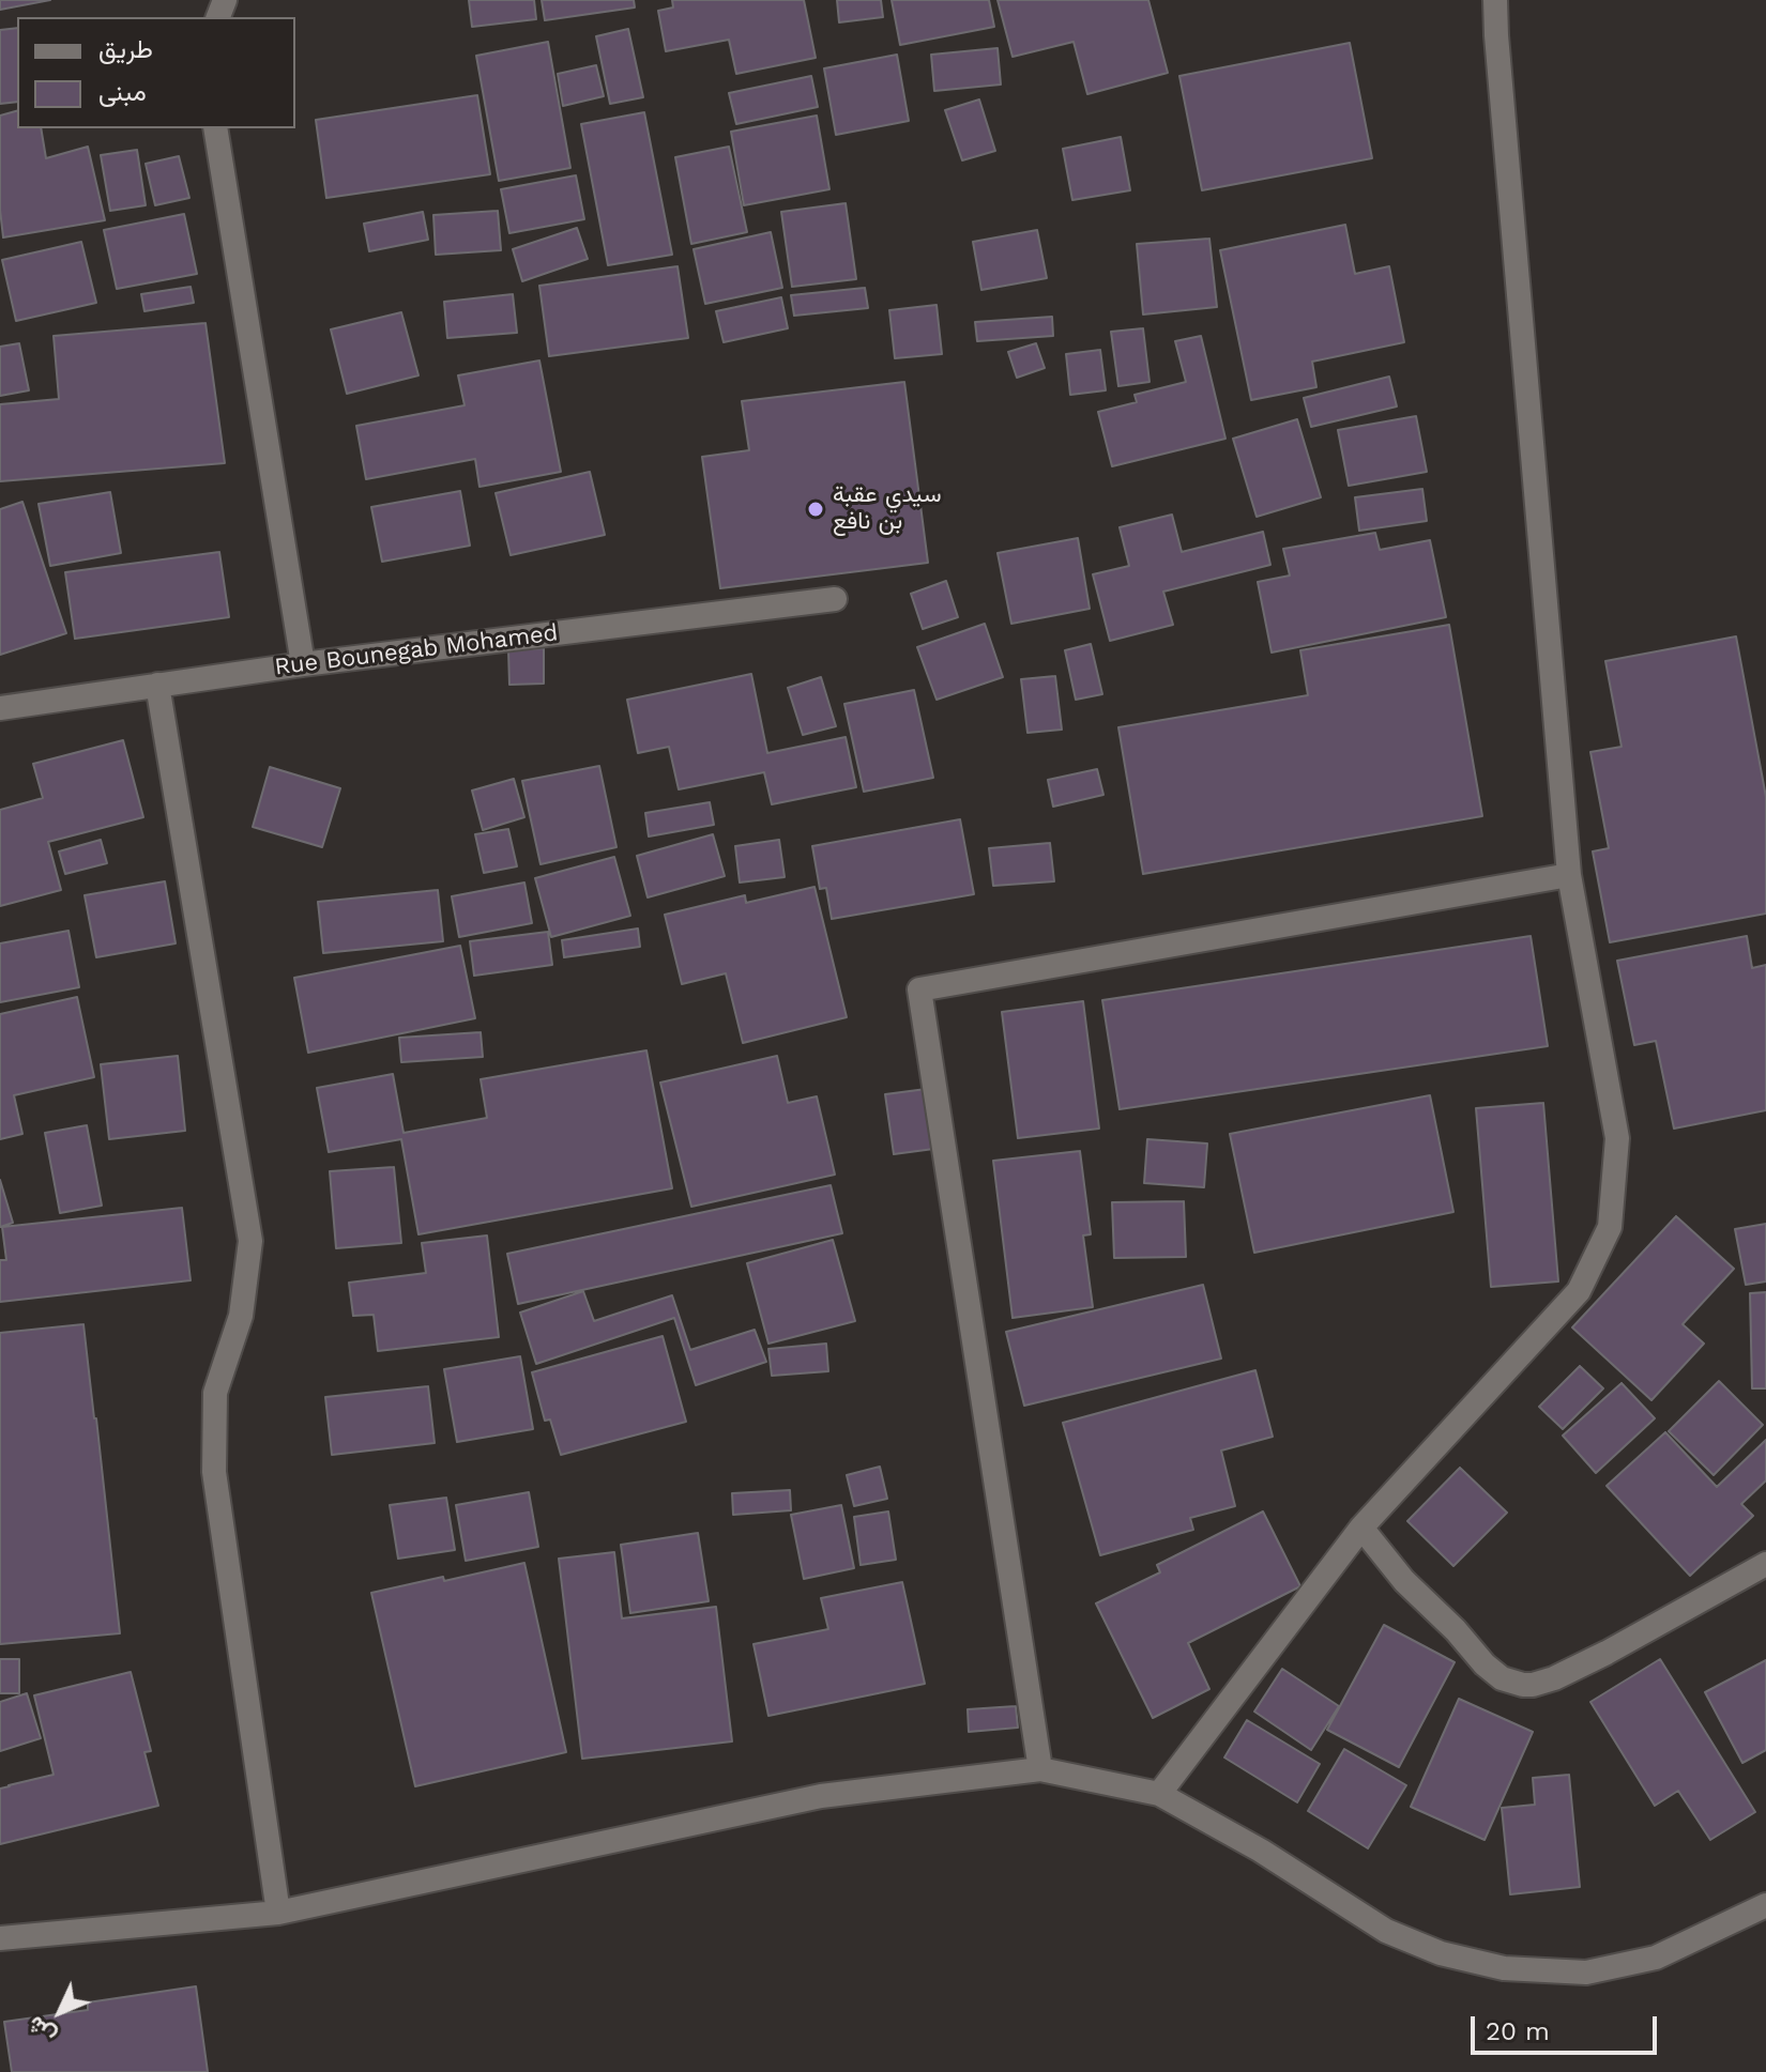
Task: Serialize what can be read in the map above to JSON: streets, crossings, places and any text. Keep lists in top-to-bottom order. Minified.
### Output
{"streets":{"street":["Rue Bounegab Mohamed"]},"places":["سيدي عقبة بن نافع"],"legend":["طريق","مبنى"],"scale_bar":"20 m","north":"bottom left"}
